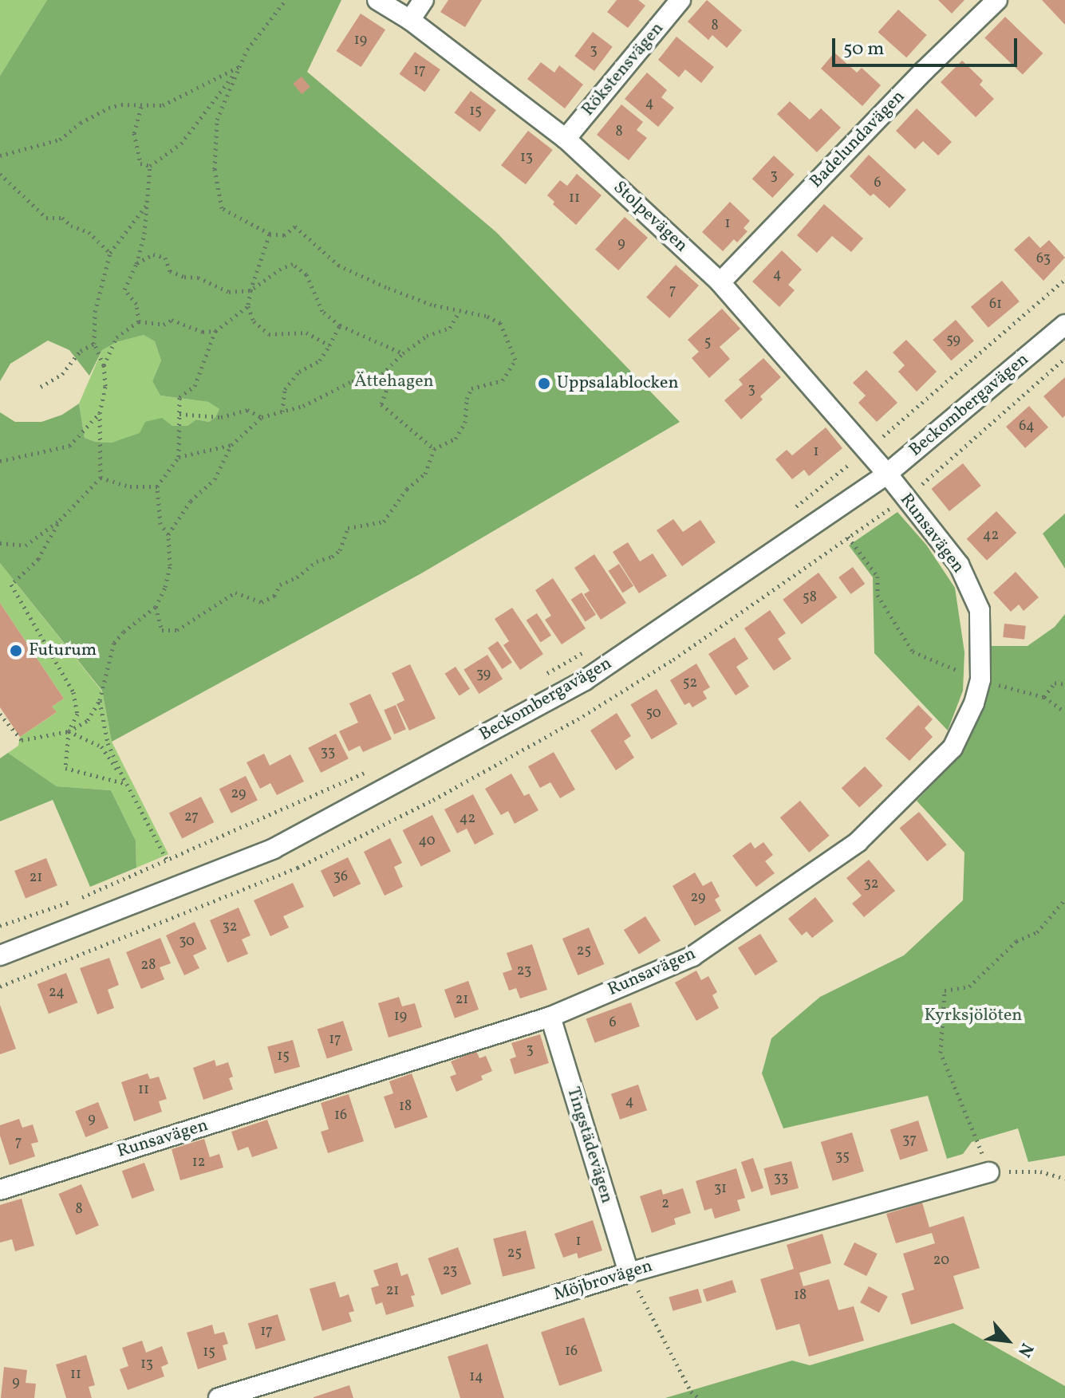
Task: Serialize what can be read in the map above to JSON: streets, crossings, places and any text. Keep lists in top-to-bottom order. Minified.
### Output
{"streets":{"street":["Rökstensvägen","Badelundavägen","Stolpevägen","Beckombergavägen","Runsavägen","Tingstädevägen","Möjbrovägen"]},"crossings":[["Rökstensvägen","Stolpevägen"],["Badelundavägen","Stolpevägen"],["Stolpevägen","Beckombergavägen"],["Stolpevägen","Runsavägen"],["Beckombergavägen","Runsavägen"],["Runsavägen","Tingstädevägen"],["Tingstädevägen","Möjbrovägen"]],"parks":["Ättehagen","Kyrksjölöten"],"places":["Uppsalablocken","Futurum"],"house_numbers":["8","19","3","17","4","15","8","13","3","6","11","1","9","63","4","7","61","59","5","3","64","1","42","58","39","52","50","33","29","27","42","40","36","21","32","29","32","30","25","28","23","24","21","19","6","17","3","15","11","4","18","16","9","37","7","35","12","33","31","2","8","1","25","20","23","21","18","17","16","15","13","11","14","9"],"scale_bar":"50 m","north":"bottom right"}
